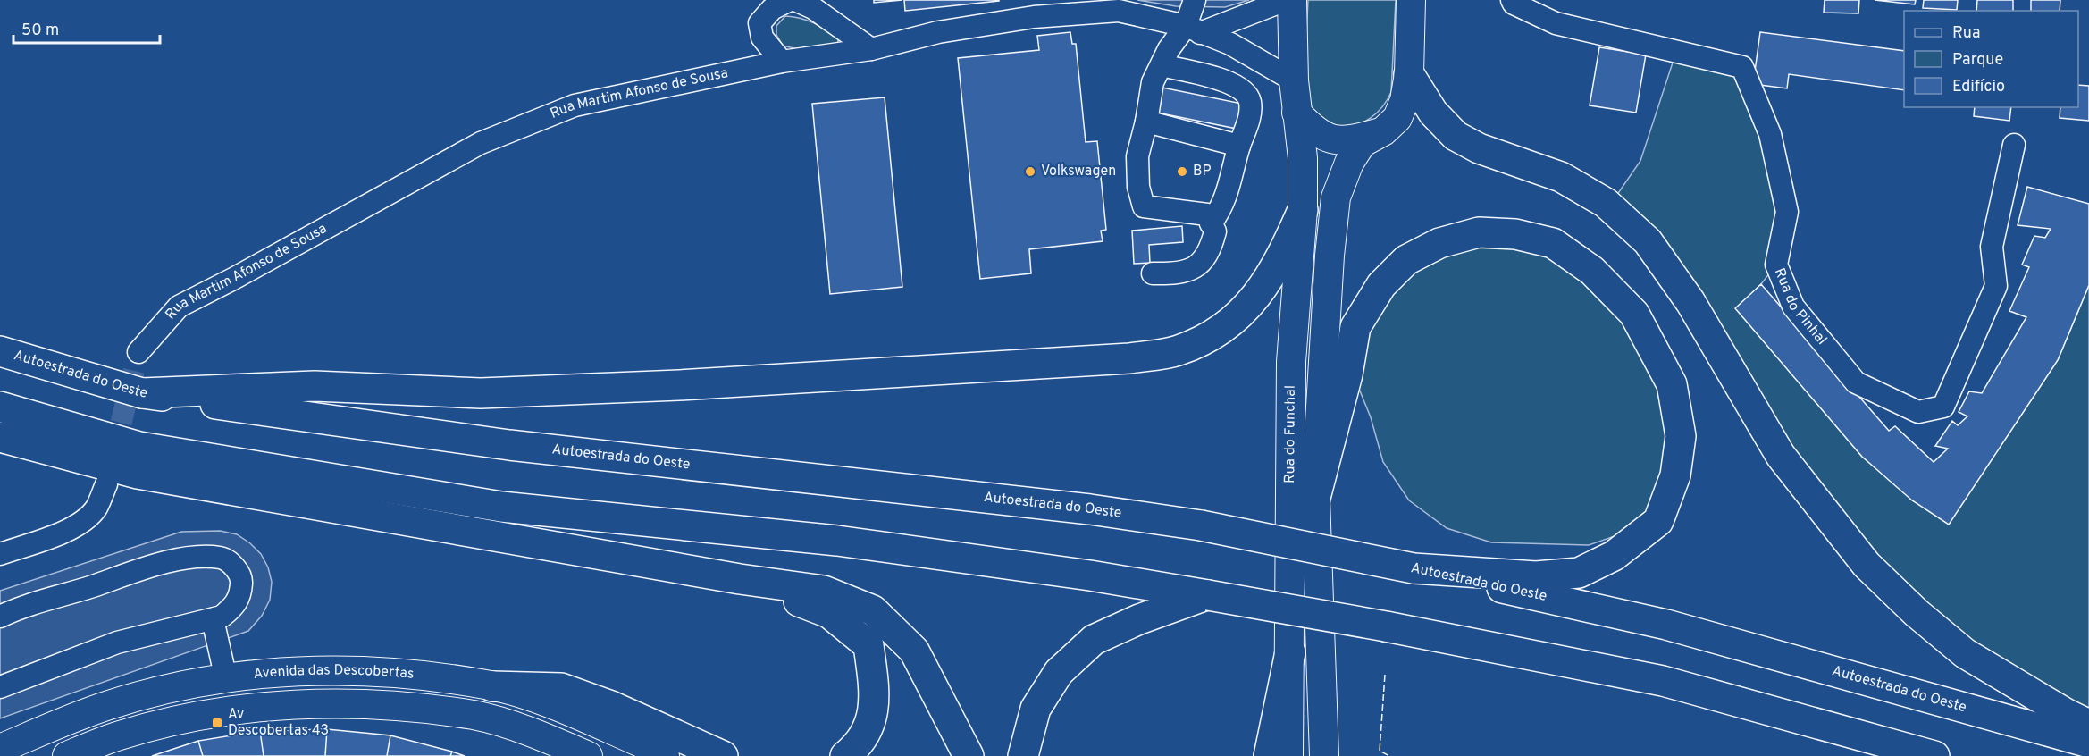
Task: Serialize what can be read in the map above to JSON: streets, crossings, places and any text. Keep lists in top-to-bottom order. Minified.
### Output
{"streets":{"highway":["Autoestrada do Oeste"],"main road":["Rua do Funchal","Avenida das Descobertas"],"street":["Rua Martim Afonso de Sousa","Rua do Pinhal"]},"crossings":[["Rua Martim Afonso de Sousa","Rua do Funchal"]],"places":{"other":["Volkswagen","BP"],"transit":["Av Descobertas 43"]},"legend":["Rua","Parque","Edifício"],"scale_bar":"50 m"}
